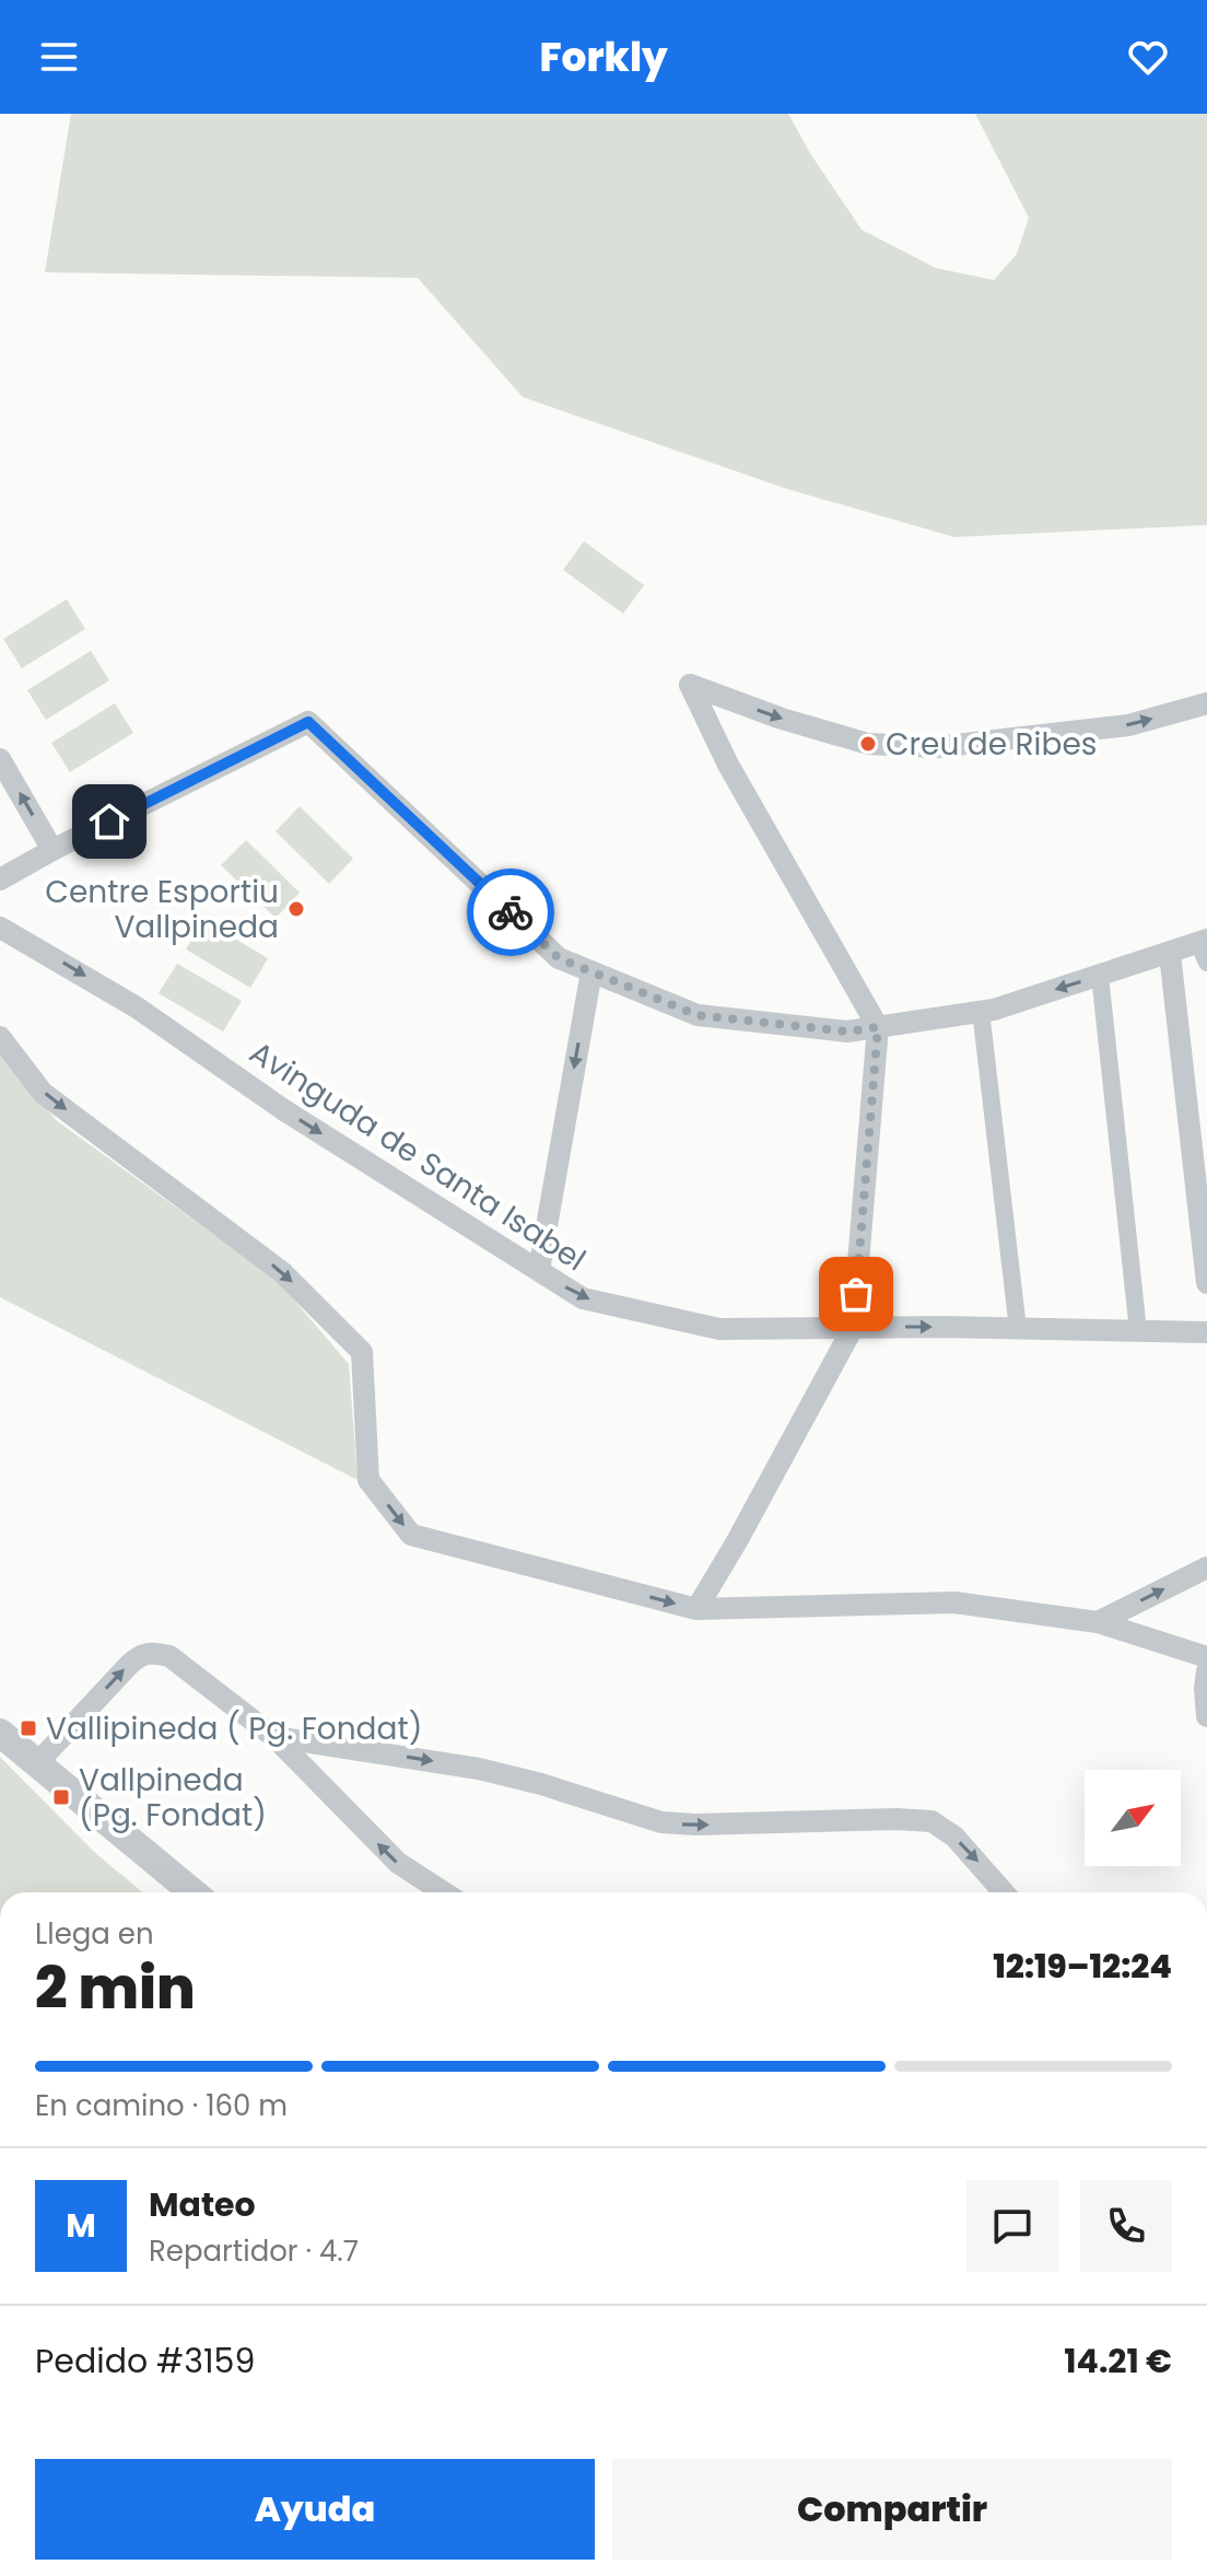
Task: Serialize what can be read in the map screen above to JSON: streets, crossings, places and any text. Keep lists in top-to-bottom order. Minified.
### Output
{"streets":{"street":["Avinguda de Santa Isabel"]},"one_way":["Avinguda de Santa Isabel"],"places":{"other":["Creu de Ribes","Centre Esportiu Vallpineda"],"transit":["Vallipineda ( Pg. Fondat)","Vallpineda (Pg. Fondat)"]},"north":"top right","page":{"header":"Forkly","heading":["2 min","Llega en","12:19–12:24"],"panel":["Mateo","Repartidor · 4.7","Pedido #3159","14.21 €"],"bar":"En camino · 160 m","round":"M","buttons":["Ayuda","Compartir"]}}
